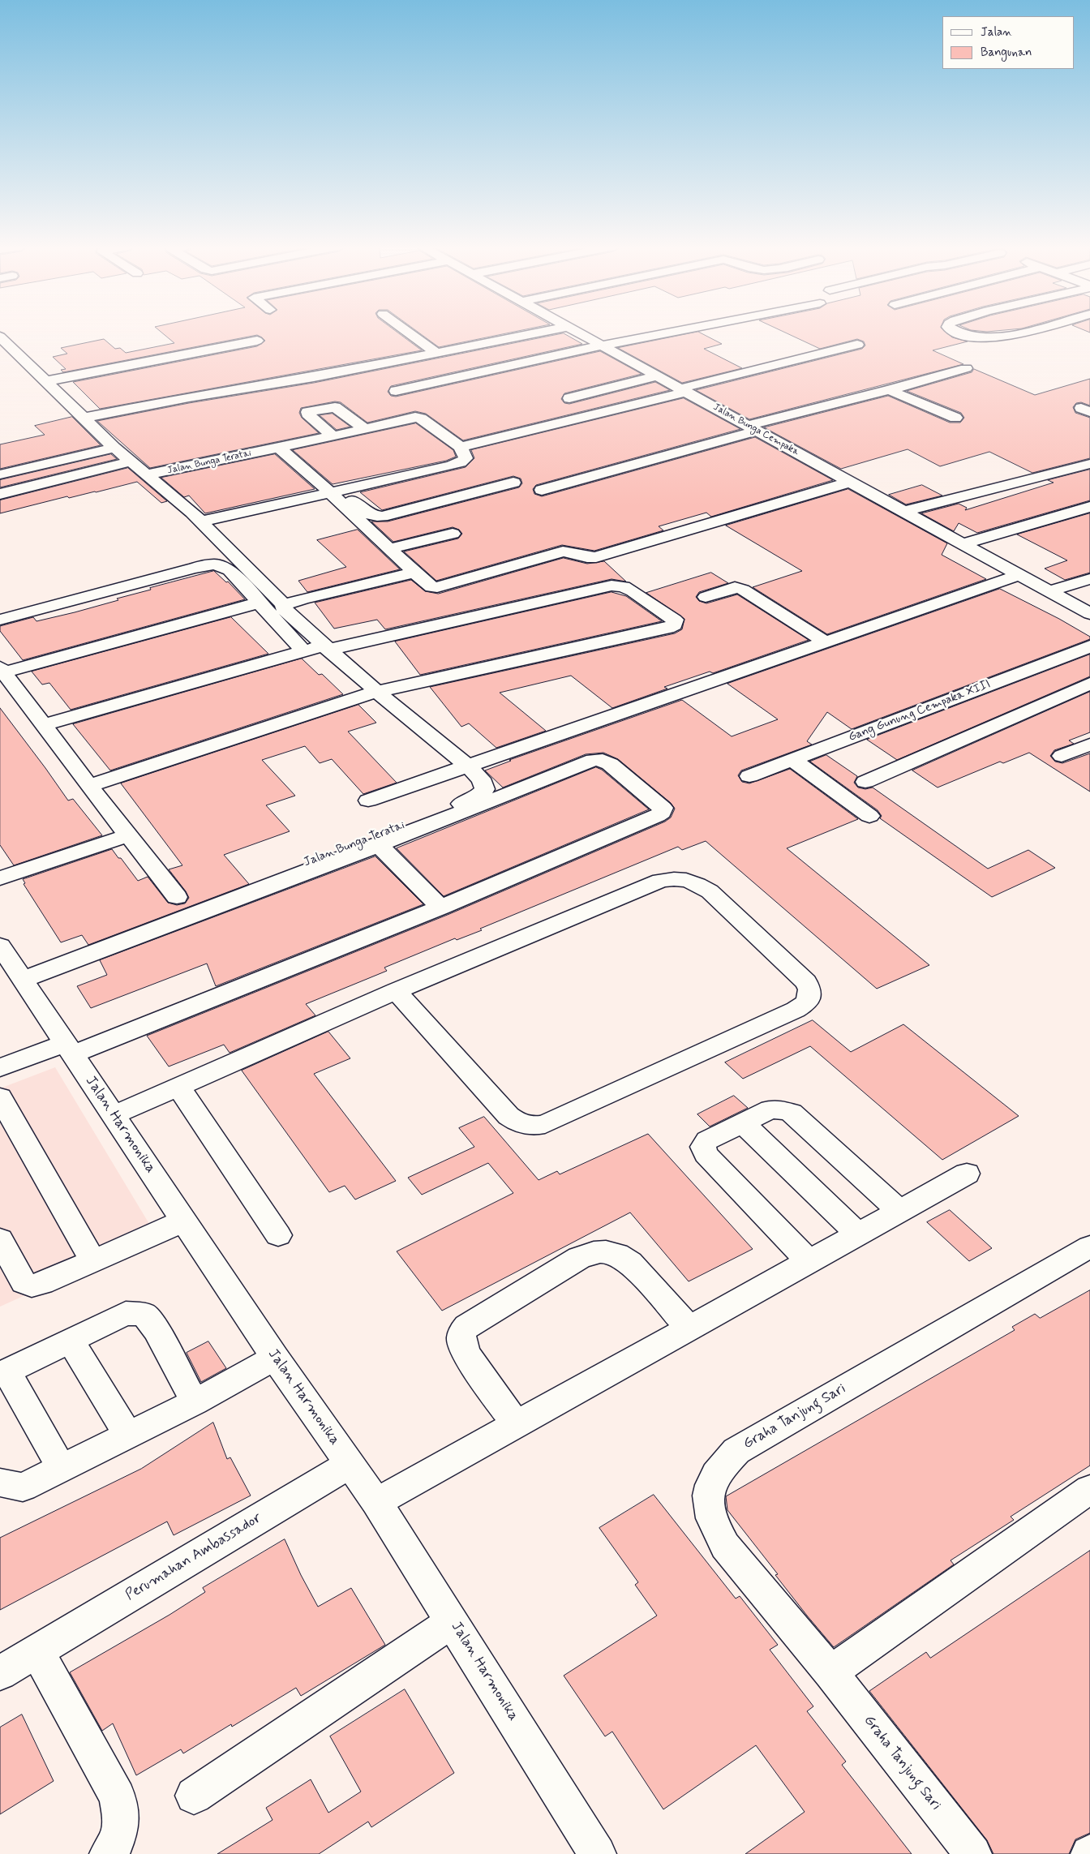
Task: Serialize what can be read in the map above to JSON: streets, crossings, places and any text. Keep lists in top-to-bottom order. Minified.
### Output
{"streets":{"street":["Jalan Bunga Cempaka","Jalan Bunga Teratai","Gang Gunung Cempaka XIII","Jalan Harmonika","Graha Tanjung Sari","Perumahan Ambassador"]},"crossings":[["Jalan Bunga Teratai","Jalan Harmonika"],["Jalan Harmonika","Perumahan Ambassador"]],"legend":["Jalan","Bangunan"]}
